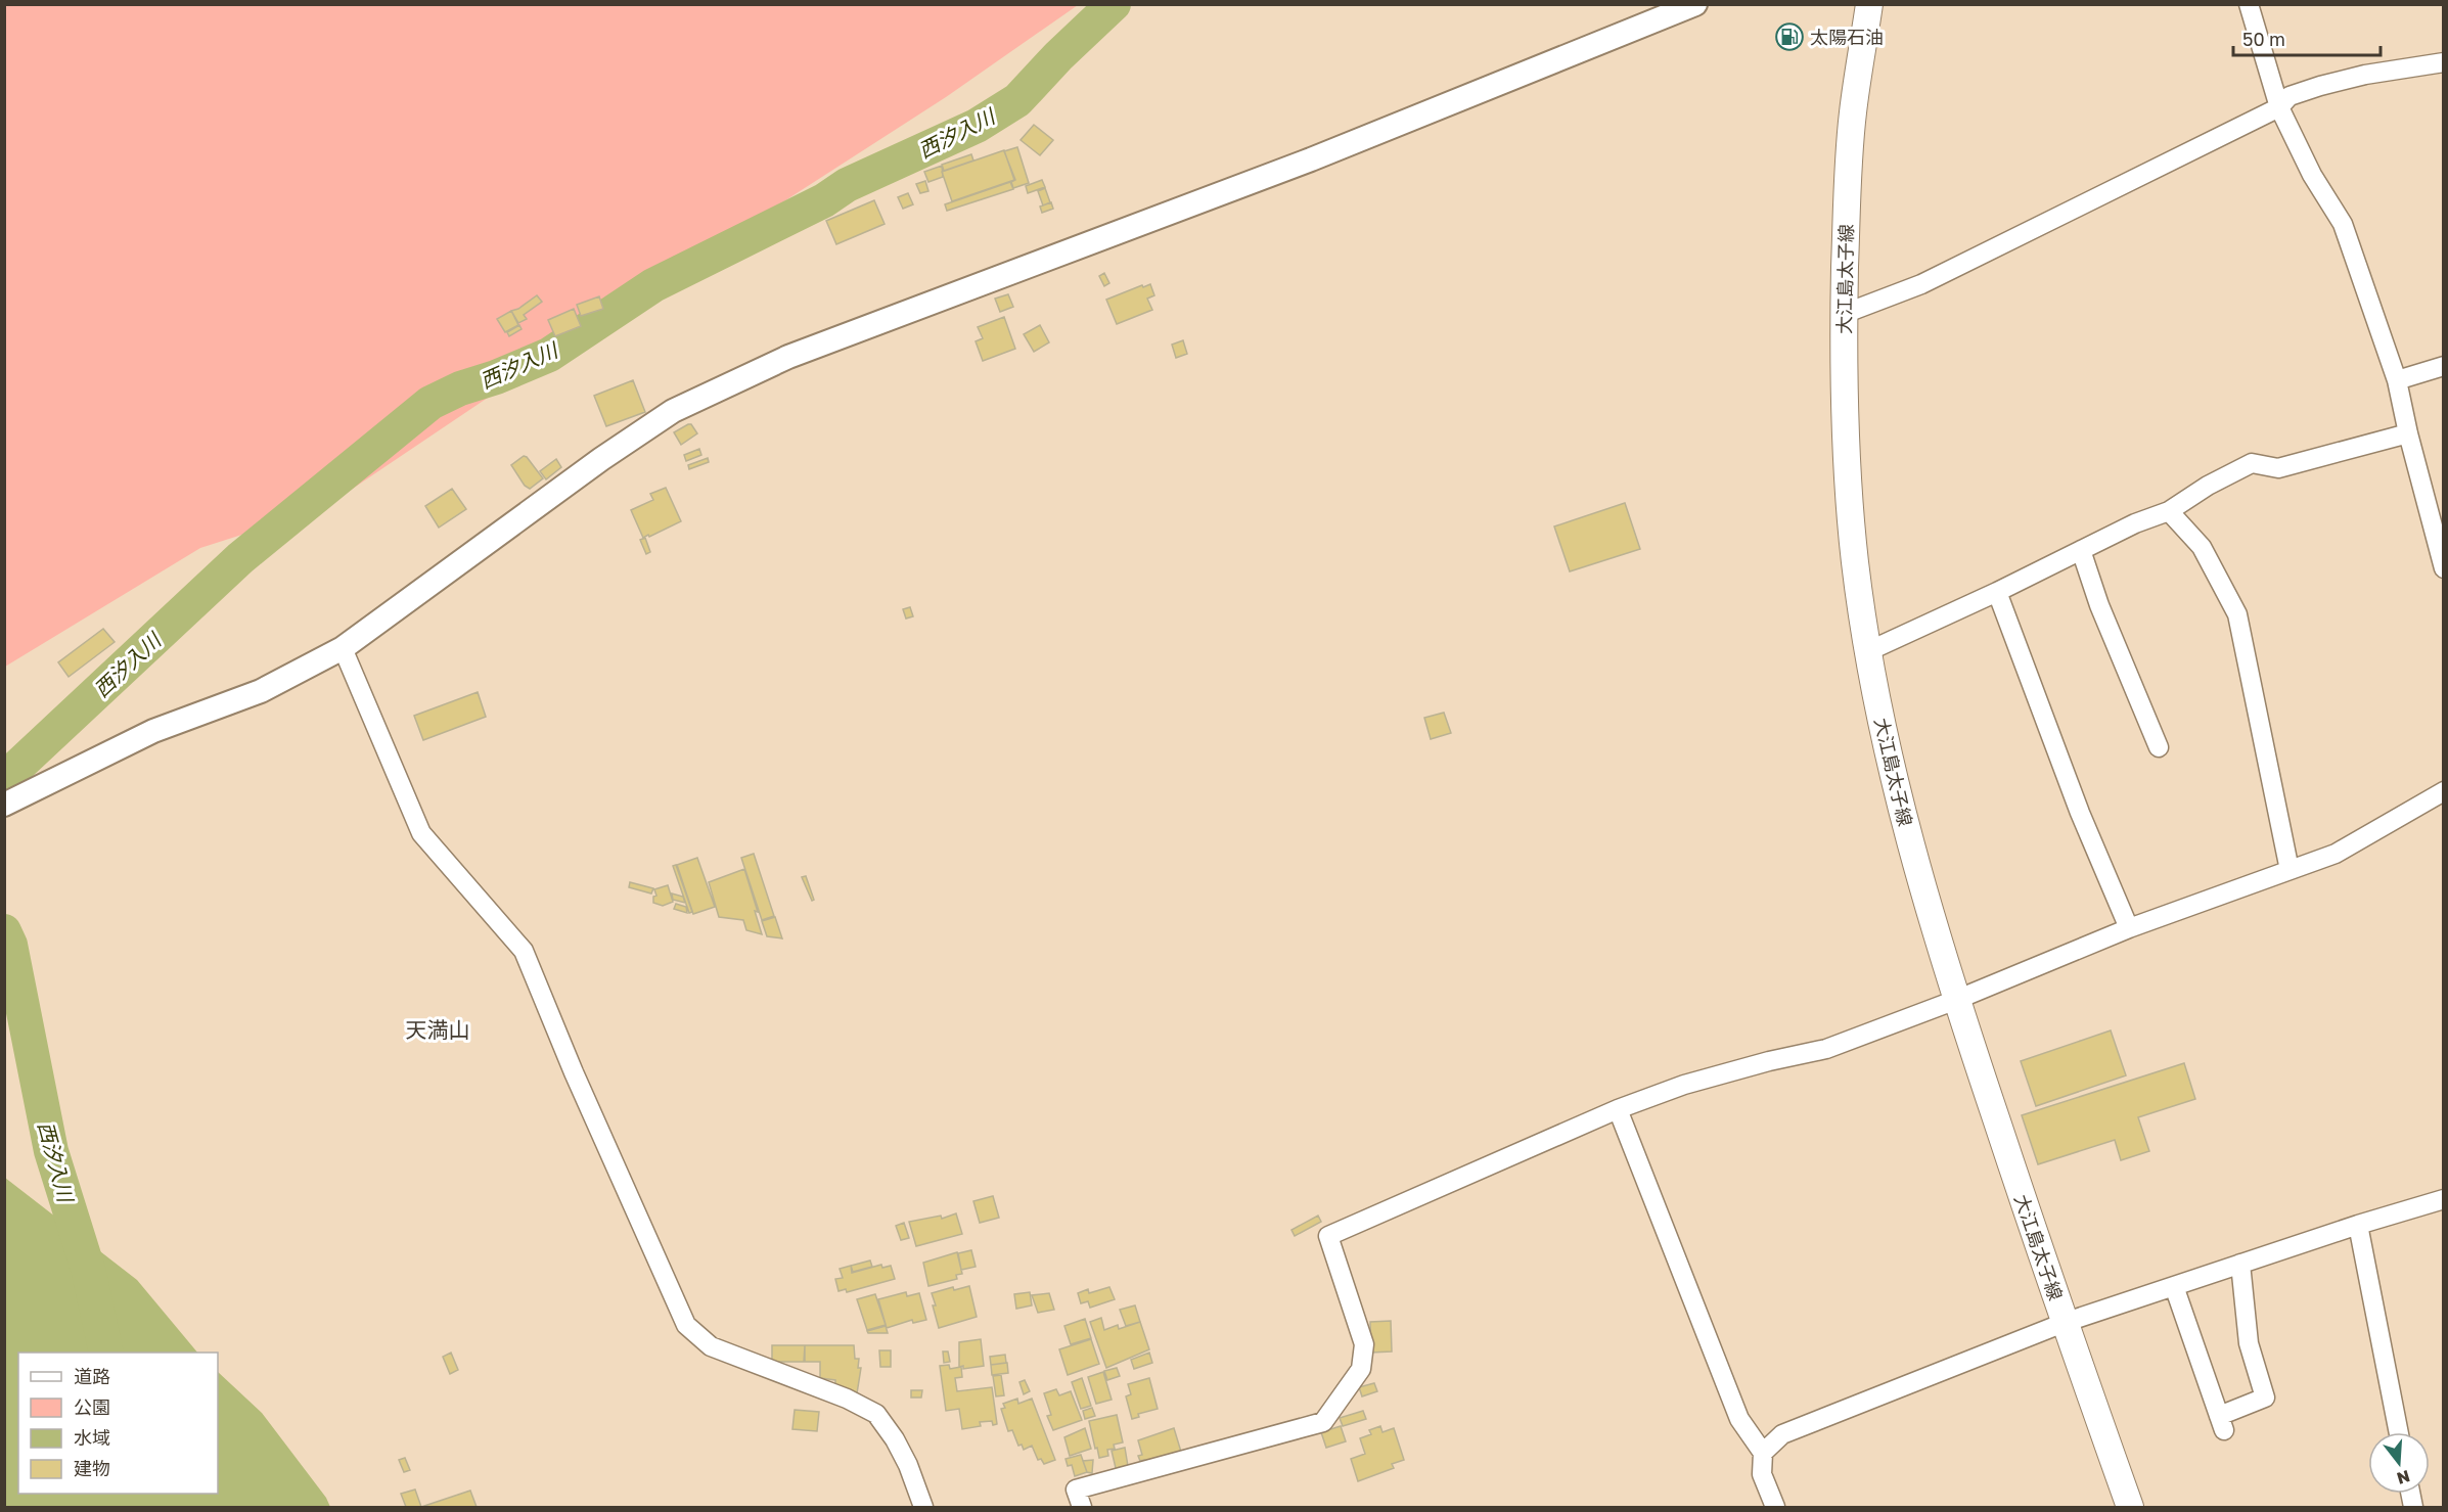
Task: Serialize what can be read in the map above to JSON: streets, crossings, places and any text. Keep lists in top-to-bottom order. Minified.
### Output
{"streets":{"main road":["大江島太子線"]},"districts":["天満山"],"water":["西汐入川"],"places":{"fuel station":["太陽石油"]},"legend":["道路","公園","水域","建物"],"scale_bar":"50 m","north":"bottom"}
